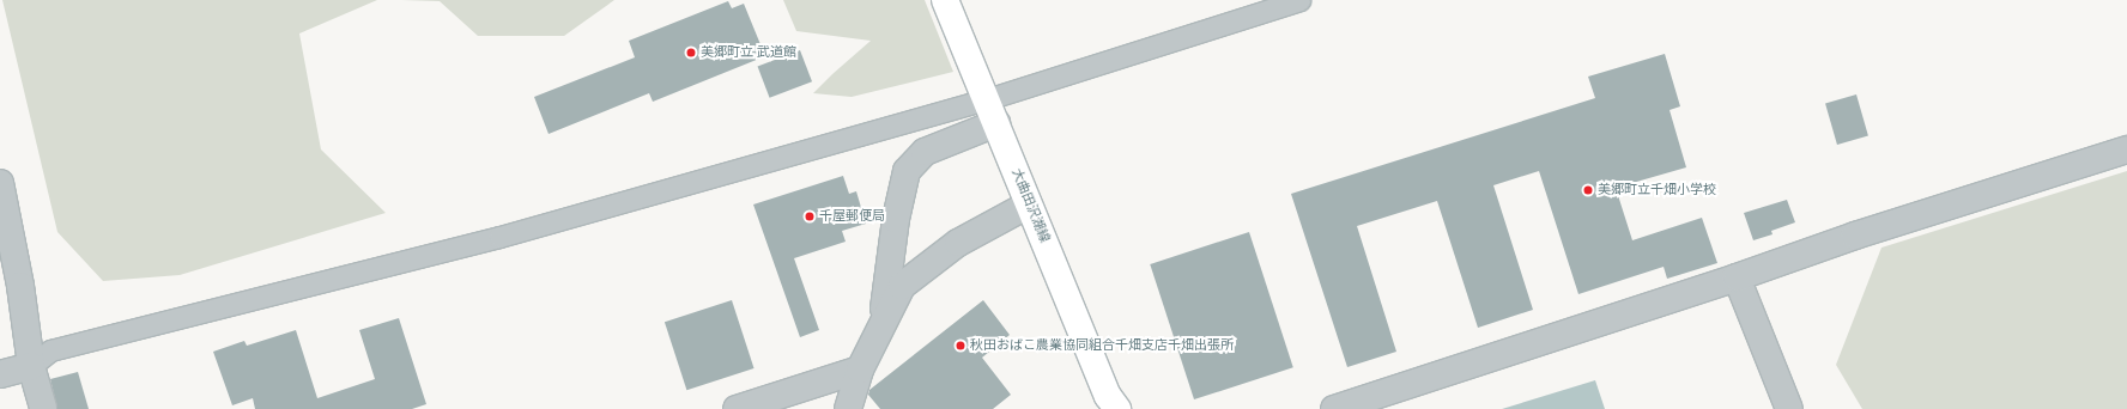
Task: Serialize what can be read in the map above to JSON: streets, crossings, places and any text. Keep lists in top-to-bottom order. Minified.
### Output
{"streets":{"main road":["大曲田沢湖線"]},"places":["美郷町立 武道館","美郷町立千畑小学校","千屋郵便局","秋田おばこ農業協同組合千畑支店千畑出張所"]}
